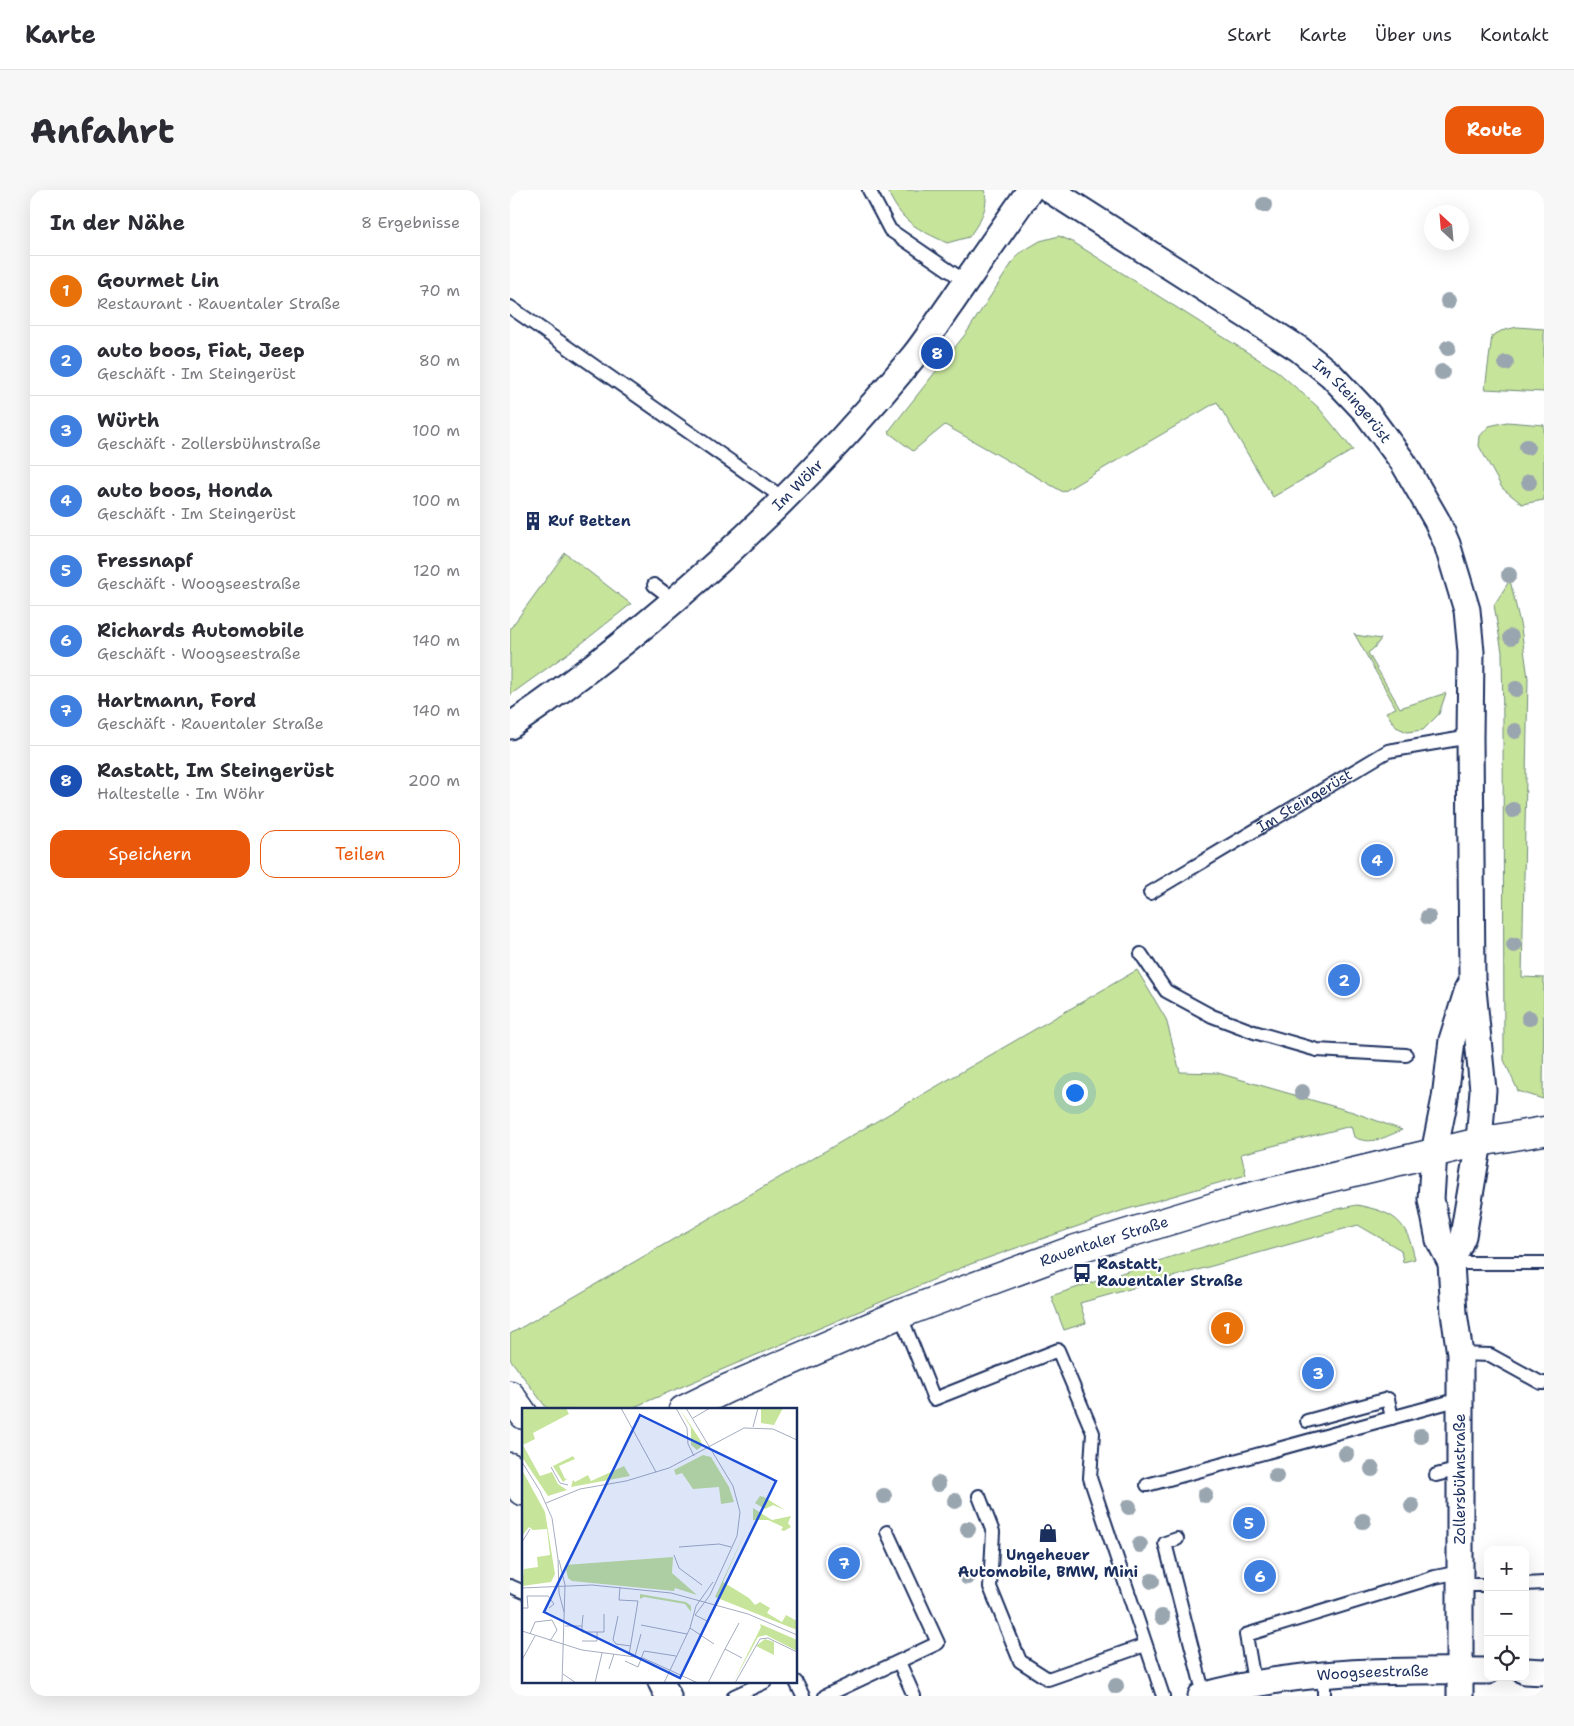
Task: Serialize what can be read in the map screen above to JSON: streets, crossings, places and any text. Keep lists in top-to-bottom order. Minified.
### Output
{"streets":{"street":["Im Steingerüst","Im Wöhr","Rauentaler Straße","Zollersbühnstraße","Woogseestraße"]},"crossings":[["Im Steingerüst","Rauentaler Straße"],["Im Steingerüst","Zollersbühnstraße"],["Rauentaler Straße","Zollersbühnstraße"],["Zollersbühnstraße","Woogseestraße"]],"places":{"building":["Ruf Betten"],"bus stop":["Rastatt, Rauentaler Straße"],"shop":["Ungeheuer Automobile, BMW, Mini"]},"north":"top left","page":{"header":"Karte","nav":["Start","Karte","Über uns","Kontakt"],"buttons":["Route",["Speichern","Teilen"]],"title":"Anfahrt","heading":["In der Nähe","8 Ergebnisse"],"list":[{"mark":"1","name":"Gourmet Lin","note":"Restaurant · Rauentaler Straße","value":"70 m"},{"mark":"2","name":"auto boos, Fiat, Jeep","note":"Geschäft · Im Steingerüst","value":"80 m"},{"mark":"3","name":"Würth","note":"Geschäft · Zollersbühnstraße","value":"100 m"},{"mark":"4","name":"auto boos, Honda","note":"Geschäft · Im Steingerüst","value":"100 m"},{"mark":"5","name":"Fressnapf","note":"Geschäft · Woogseestraße","value":"120 m"},{"mark":"6","name":"Richards Automobile","note":"Geschäft · Woogseestraße","value":"140 m"},{"mark":"7","name":"Hartmann, Ford","note":"Geschäft · Rauentaler Straße","value":"140 m"},{"mark":"8","name":"Rastatt, Im Steingerüst","note":"Haltestelle · Im Wöhr","value":"200 m"}],"pins":["8","4","2","1","3","5","7","6"],"map_buttons":["+","−"]}}
